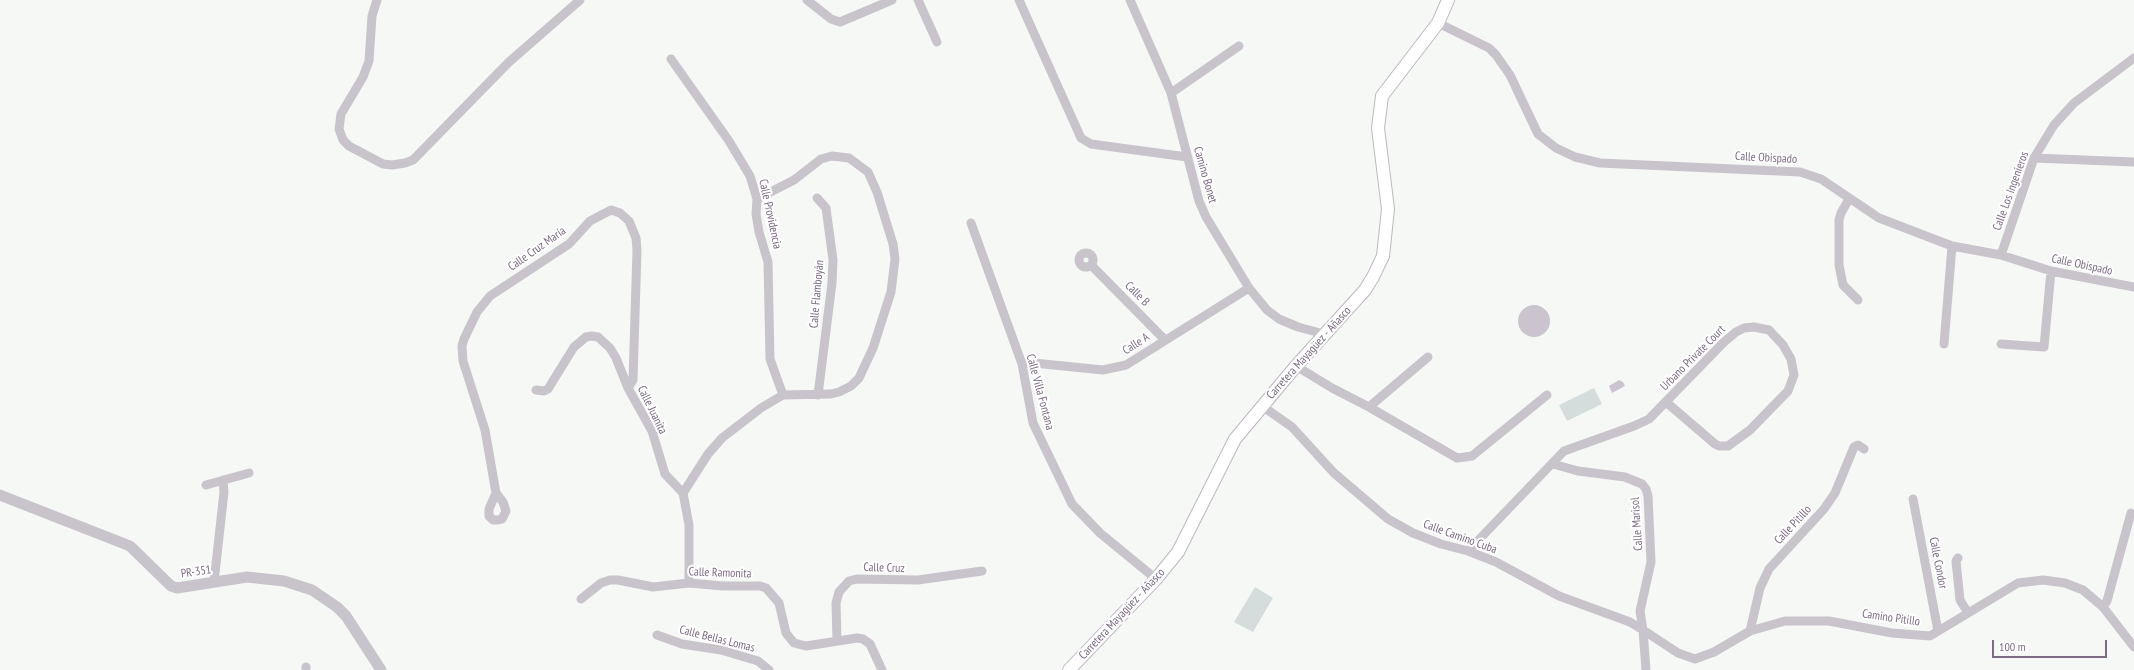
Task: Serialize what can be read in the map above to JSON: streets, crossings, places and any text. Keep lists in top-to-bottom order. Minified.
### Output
{"streets":{"main road":["Carretera Mayagüez - Añasco"],"street":["Calle Obispado","Camino Bonet","Calle Los Ingenieros","Calle Providencia","Calle Cruz María","Calle Flamboyán","Calle B","Calle A","Urbano Private Court","Calle Villa Fontana","Calle Juanita","Calle Marisol","Calle Pitillo","Calle Camino Cuba","Calle Condor","Calle Cruz","PR-351","Calle Ramonita","Camino Pitillo","Calle Bellas Lomas"]},"crossings":[["Calle Obispado","Calle Los Ingenieros"],["Calle Obispado","Carretera Mayagüez - Añasco"],["Camino Bonet","Calle A"],["Camino Bonet","Carretera Mayagüez - Añasco"],["Calle Cruz María","Calle Juanita"],["Calle B","Calle A"],["Calle A","Calle Villa Fontana"],["Carretera Mayagüez - Añasco","Calle Villa Fontana"],["Carretera Mayagüez - Añasco","Calle Camino Cuba"],["Urbano Private Court","Calle Marisol"],["Urbano Private Court","Calle Camino Cuba"],["Calle Marisol","Calle Camino Cuba"],["Calle Marisol","Camino Pitillo"],["Calle Pitillo","Camino Pitillo"],["Calle Camino Cuba","Camino Pitillo"],["Calle Condor","Camino Pitillo"],["Calle Cruz","Calle Ramonita"]],"scale_bar":"100 m"}
